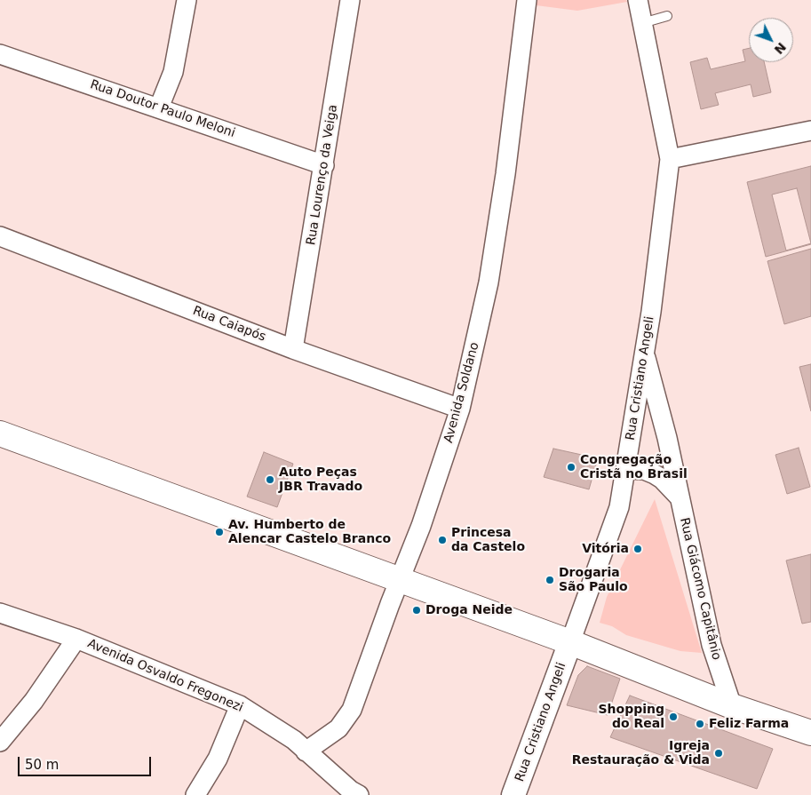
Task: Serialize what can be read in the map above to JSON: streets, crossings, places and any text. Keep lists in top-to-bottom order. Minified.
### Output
{"streets":{"street":["Rua Doutor Paulo Meloni","Rua Lourenço da Veiga","Rua Caiapós","Rua Cristiano Angeli","Avenida Soldano","Rua Giácomo Capitânio","Avenida Osvaldo Fregonezi"]},"crossings":[["Rua Doutor Paulo Meloni","Rua Lourenço da Veiga"],["Rua Lourenço da Veiga","Rua Caiapós"],["Rua Caiapós","Avenida Soldano"],["Rua Cristiano Angeli","Rua Giácomo Capitânio"],["Avenida Soldano","Avenida Osvaldo Fregonezi"]],"places":["Congregação Cristã no Brasil","Auto Peças JBR Travado","Av. Humberto de Alencar Castelo Branco","Princesa da Castelo","Vitória","Drogaria São Paulo","Droga Neide","Shopping do Real","Feliz Farma","Igreja Restauração & Vida"],"scale_bar":"50 m","north":"bottom right"}
